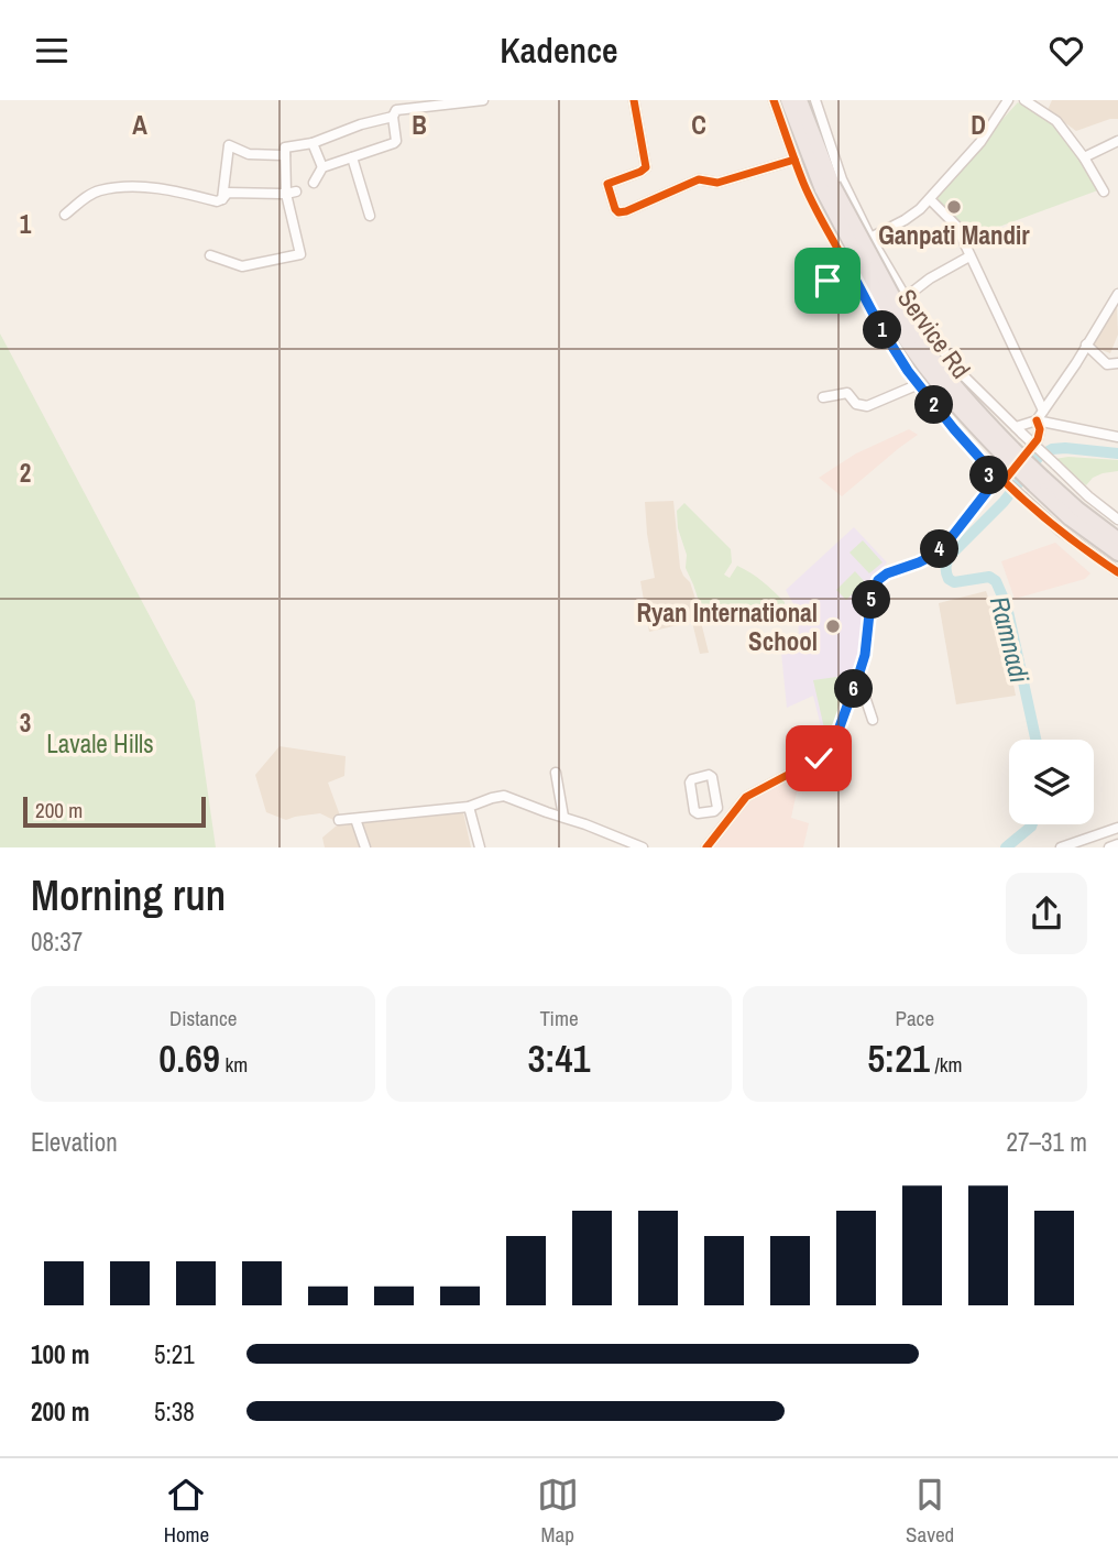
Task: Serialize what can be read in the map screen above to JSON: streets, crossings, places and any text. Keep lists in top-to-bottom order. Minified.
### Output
{"streets":{"street":["Service Rd"]},"water":["Ramnadi"],"parks":["Lavale Hills"],"places":["Ganpati Mandir","Ryan International School"],"scale_bar":"200 m","page":{"header":"Kadence","pins":["1","2","3","4","5","6"],"scale":"200 m","heading":["Morning run","08:37"],"stats":[["Distance","0.69 km"],["Time","3:41"],["Pace","5:21 /km"]],"chart":["Elevation","27–31 m"],"list":[{"name":"100 m","note":"5:21"},{"name":"200 m","note":"5:38"}],"tabs":["Home","Map","Saved"]},"grid":{"columns":["A","B","C","D"],"rows":["1","2","3"]}}
